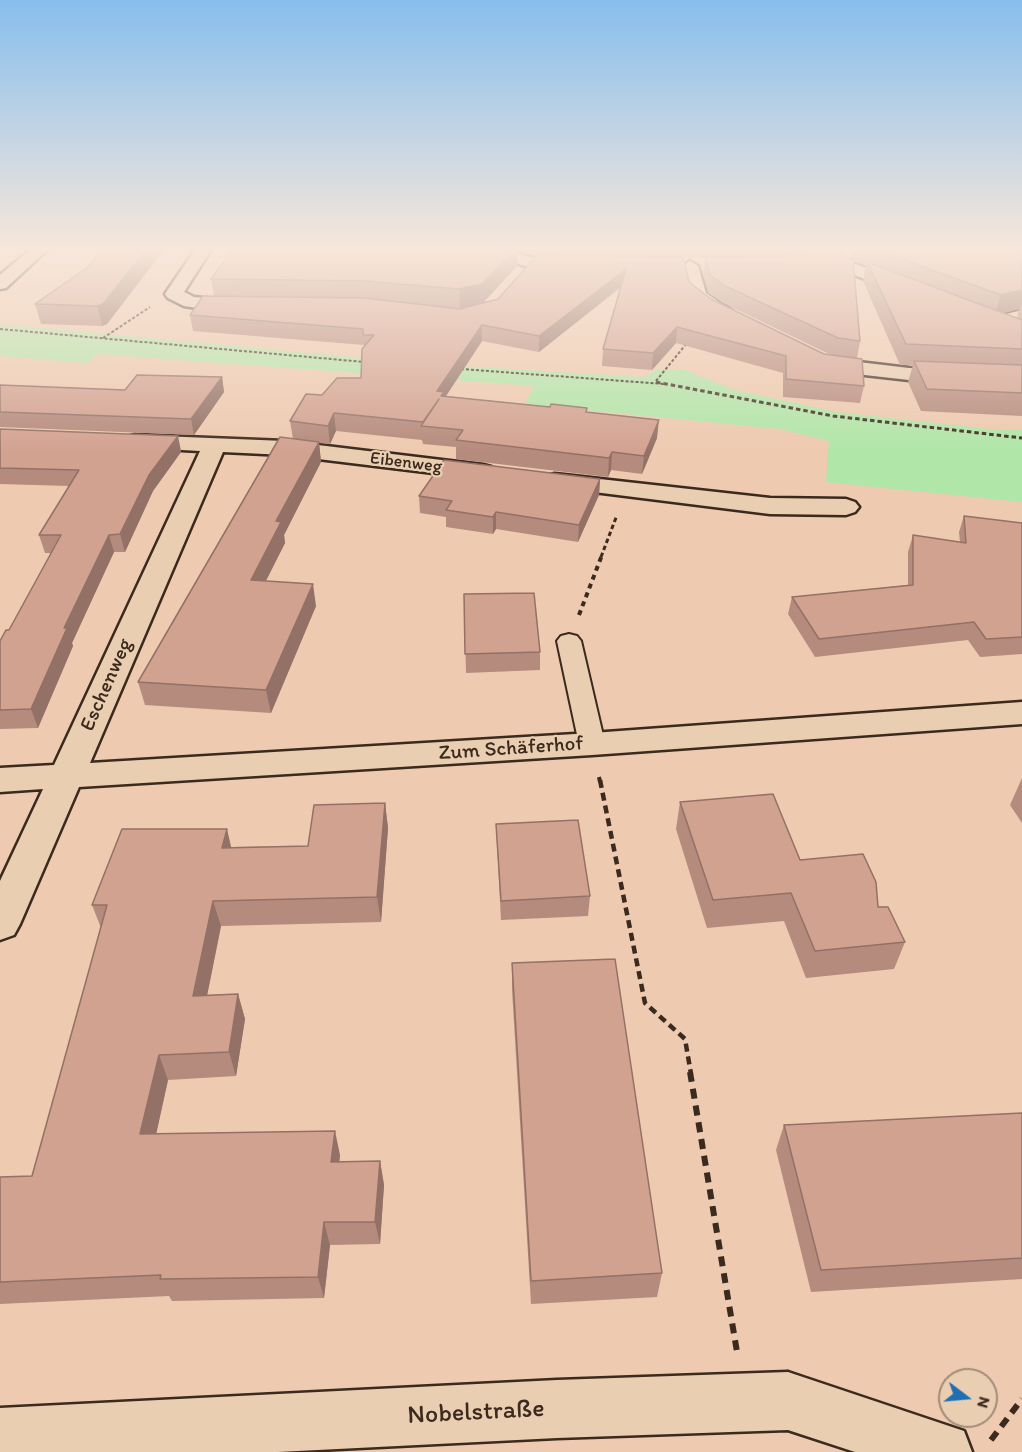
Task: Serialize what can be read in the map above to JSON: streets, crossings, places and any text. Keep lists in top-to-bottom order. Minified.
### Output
{"streets":{"street":["Eibenweg","Eschenweg","Zum Schäferhof","Nobelstraße"]},"crossings":[["Eibenweg","Eschenweg"],["Eschenweg","Zum Schäferhof"]],"north":"right"}
